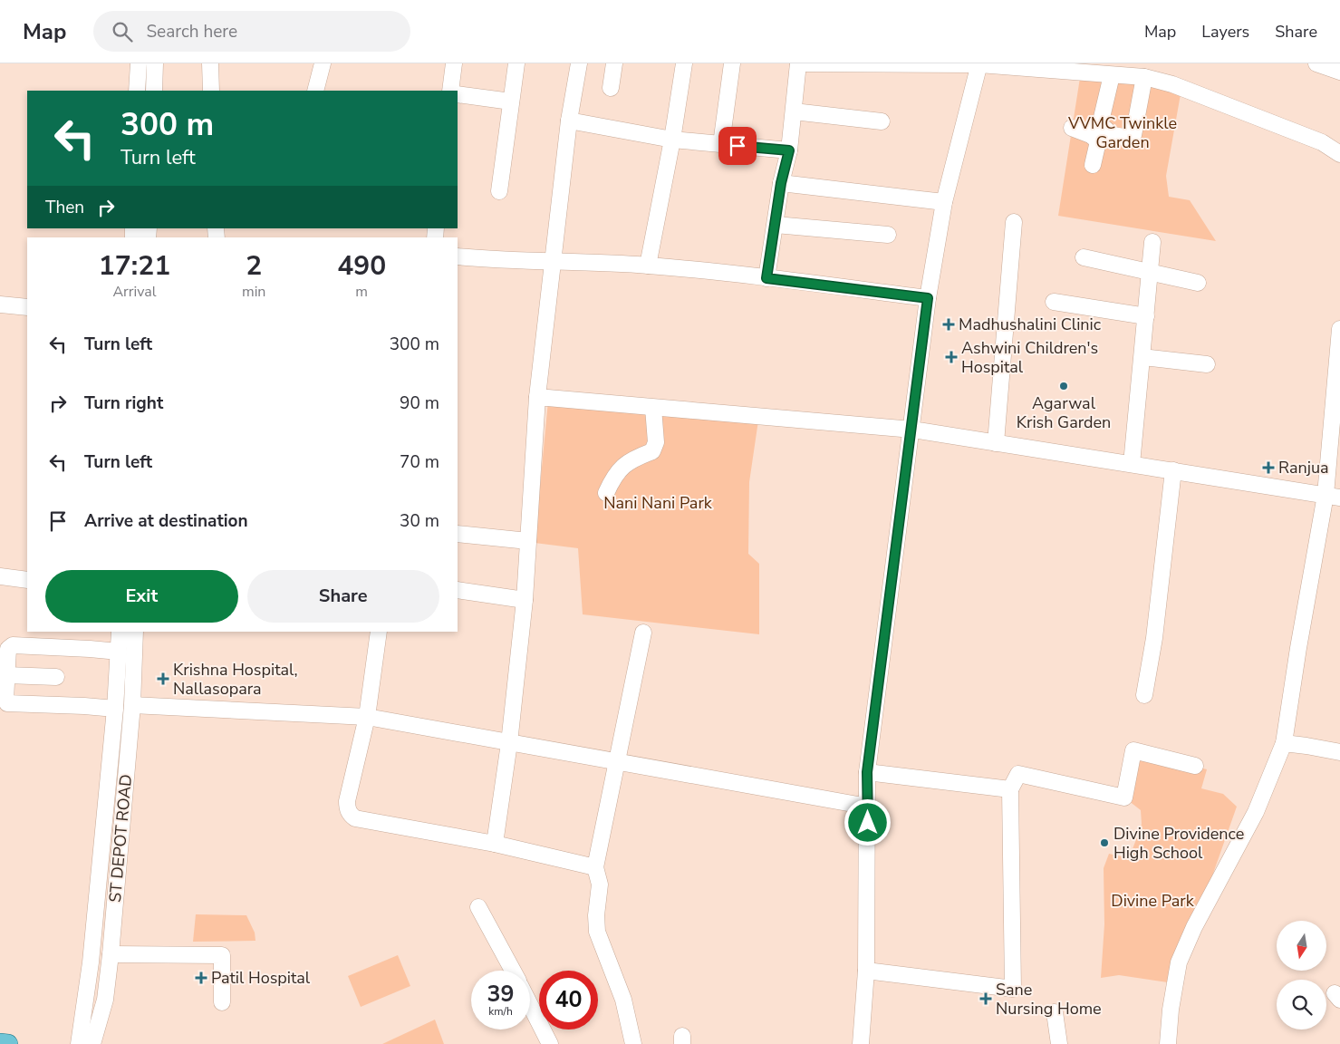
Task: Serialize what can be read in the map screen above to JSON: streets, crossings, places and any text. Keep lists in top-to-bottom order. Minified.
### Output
{"streets":{"street":["ST DEPOT ROAD"]},"parks":["VVMC Twinkle Garden","Nani Nani Park","Divine Park"],"places":{"health":["Madhushalini Clinic","Ashwini Children's Hospital","Ranjua","Krishna Hospital, Nallasopara","Patil Hospital","Sane Nursing Home"],"other":["Agarwal Krish Garden","Divine Providence High School"]},"north":"bottom","page":{"header":"Map","search":"Search here","nav":["Map","Layers","Share"],"turn":["300 m","Turn left"],"then":"Then","eta":["17:21","Arrival","2","min","490","m"],"list":[{"name":"Turn left","value":"300 m"},{"name":"Turn right","value":"90 m"},{"name":"Turn left","value":"70 m"},{"name":"Arrive at destination","value":"30 m"}],"buttons":["Exit","Share"],"speed":"39 km/h","limit":"40"}}
